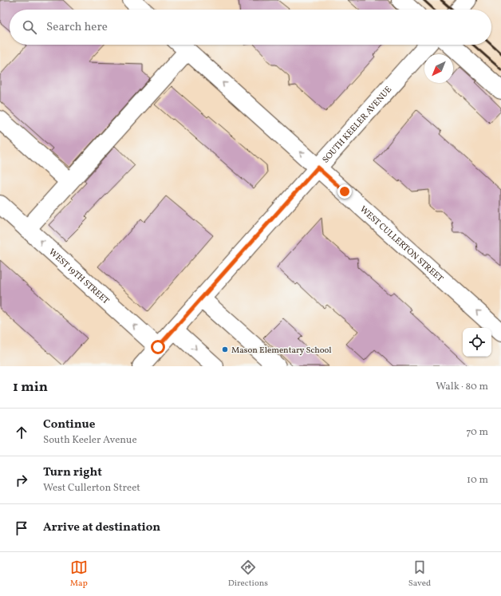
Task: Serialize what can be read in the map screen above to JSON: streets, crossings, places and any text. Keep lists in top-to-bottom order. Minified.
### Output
{"streets":{"street":["SOUTH KEELER AVENUE","WEST CULLERTON STREET","WEST 19TH STREET"]},"crossings":[["SOUTH KEELER AVENUE","WEST CULLERTON STREET"],["SOUTH KEELER AVENUE","WEST 19TH STREET"]],"one_way":["WEST CULLERTON STREET","WEST 19TH STREET"],"places":["Mason Elementary School"],"north":"bottom left","page":{"search":"Search here","heading":["1 min","Walk · 80 m"],"list":[["Continue","South Keeler Avenue","70 m"],["Turn right","West Cullerton Street","10 m"],"Arrive at destination"],"nav":["Map","Directions","Saved"]}}
